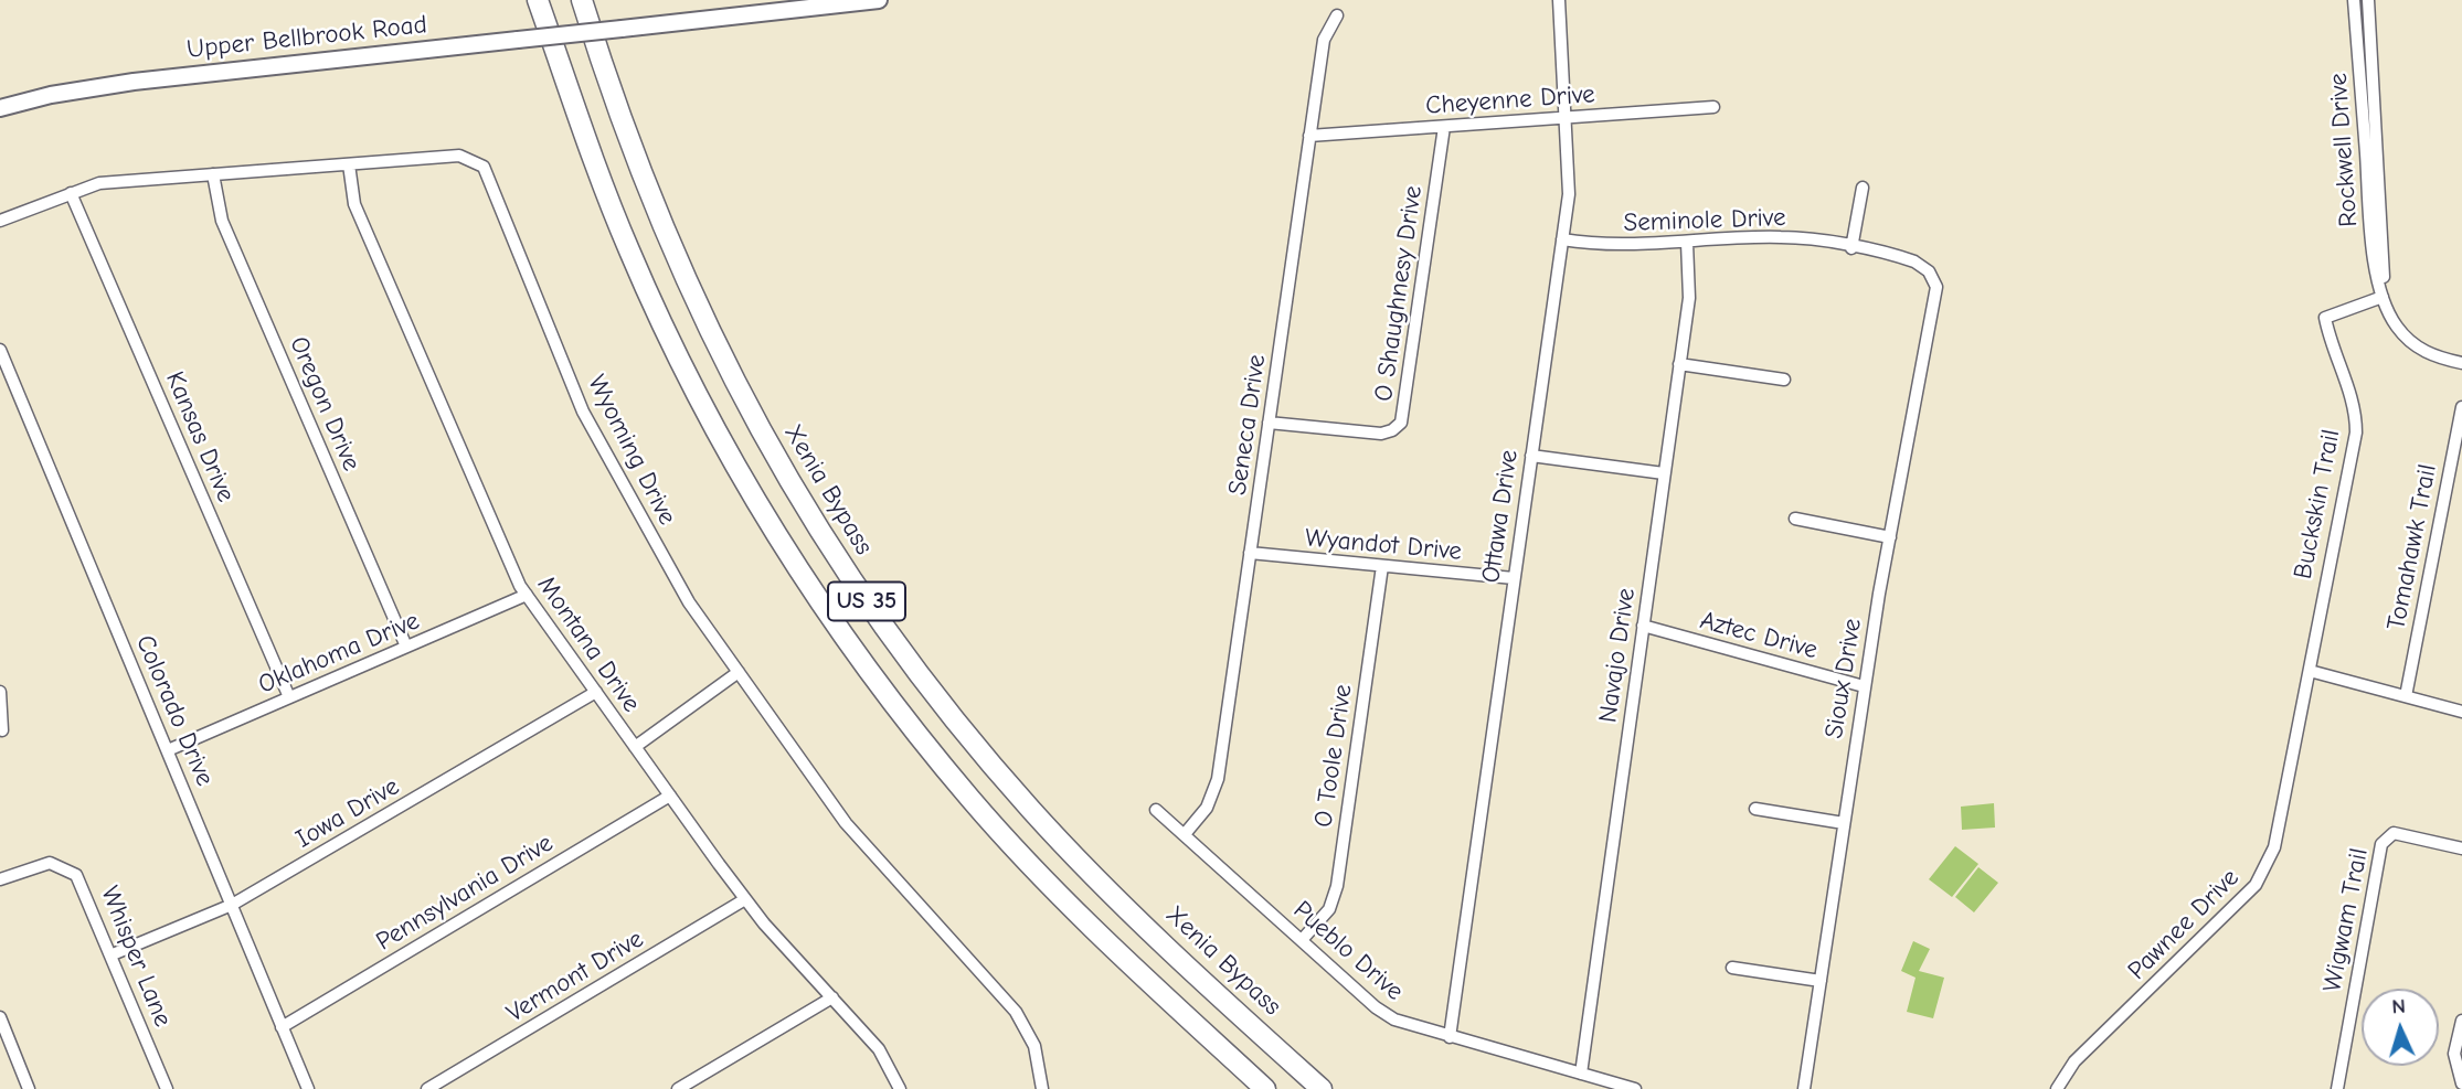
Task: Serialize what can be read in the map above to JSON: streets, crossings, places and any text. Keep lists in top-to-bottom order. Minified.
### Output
{"streets":{"highway":["Xenia Bypass","US 35"],"main road":["Upper Bellbrook Road"],"street":["Cheyenne Drive","Rockwell Drive","Seminole Drive","O Shaughnesy Drive","Oregon Drive","Seneca Drive","Kansas Drive","Wyoming Drive","Buckskin Trail","Ottawa Drive","Wyandot Drive","Tomahawk Trail","Aztec Drive","Montana Drive","Oklahoma Drive","Navajo Drive","Sioux Drive","Colorado Drive","O Toole Drive","Iowa Drive","Pennsylvania Drive","Wigwam Trail","Pawnee Drive","Pueblo Drive","Whisper Lane","Vermont Drive"]},"crossings":[["Cheyenne Drive","O Shaughnesy Drive"],["Cheyenne Drive","Seneca Drive"],["Cheyenne Drive","Ottawa Drive"],["Rockwell Drive","Buckskin Trail"],["Seminole Drive","Ottawa Drive"],["Seminole Drive","Navajo Drive"],["Seminole Drive","Sioux Drive"],["O Shaughnesy Drive","Seneca Drive"],["Oregon Drive","Wyoming Drive"],["Oregon Drive","Oklahoma Drive"],["Seneca Drive","Wyandot Drive"],["Seneca Drive","Pueblo Drive"],["Kansas Drive","Wyoming Drive"],["Kansas Drive","Oklahoma Drive"],["Wyoming Drive","Montana Drive"],["Buckskin Trail","Pawnee Drive"],["Ottawa Drive","Wyandot Drive"],["Ottawa Drive","Pueblo Drive"],["Wyandot Drive","O Toole Drive"],["Aztec Drive","Navajo Drive"],["Aztec Drive","Sioux Drive"],["Montana Drive","Oklahoma Drive"],["Montana Drive","Iowa Drive"],["Montana Drive","Pennsylvania Drive"],["Montana Drive","Vermont Drive"],["Oklahoma Drive","Colorado Drive"],["Navajo Drive","Pueblo Drive"],["Colorado Drive","Iowa Drive"],["Colorado Drive","Pennsylvania Drive"],["O Toole Drive","Pueblo Drive"],["Iowa Drive","Whisper Lane"]],"north":"top"}
